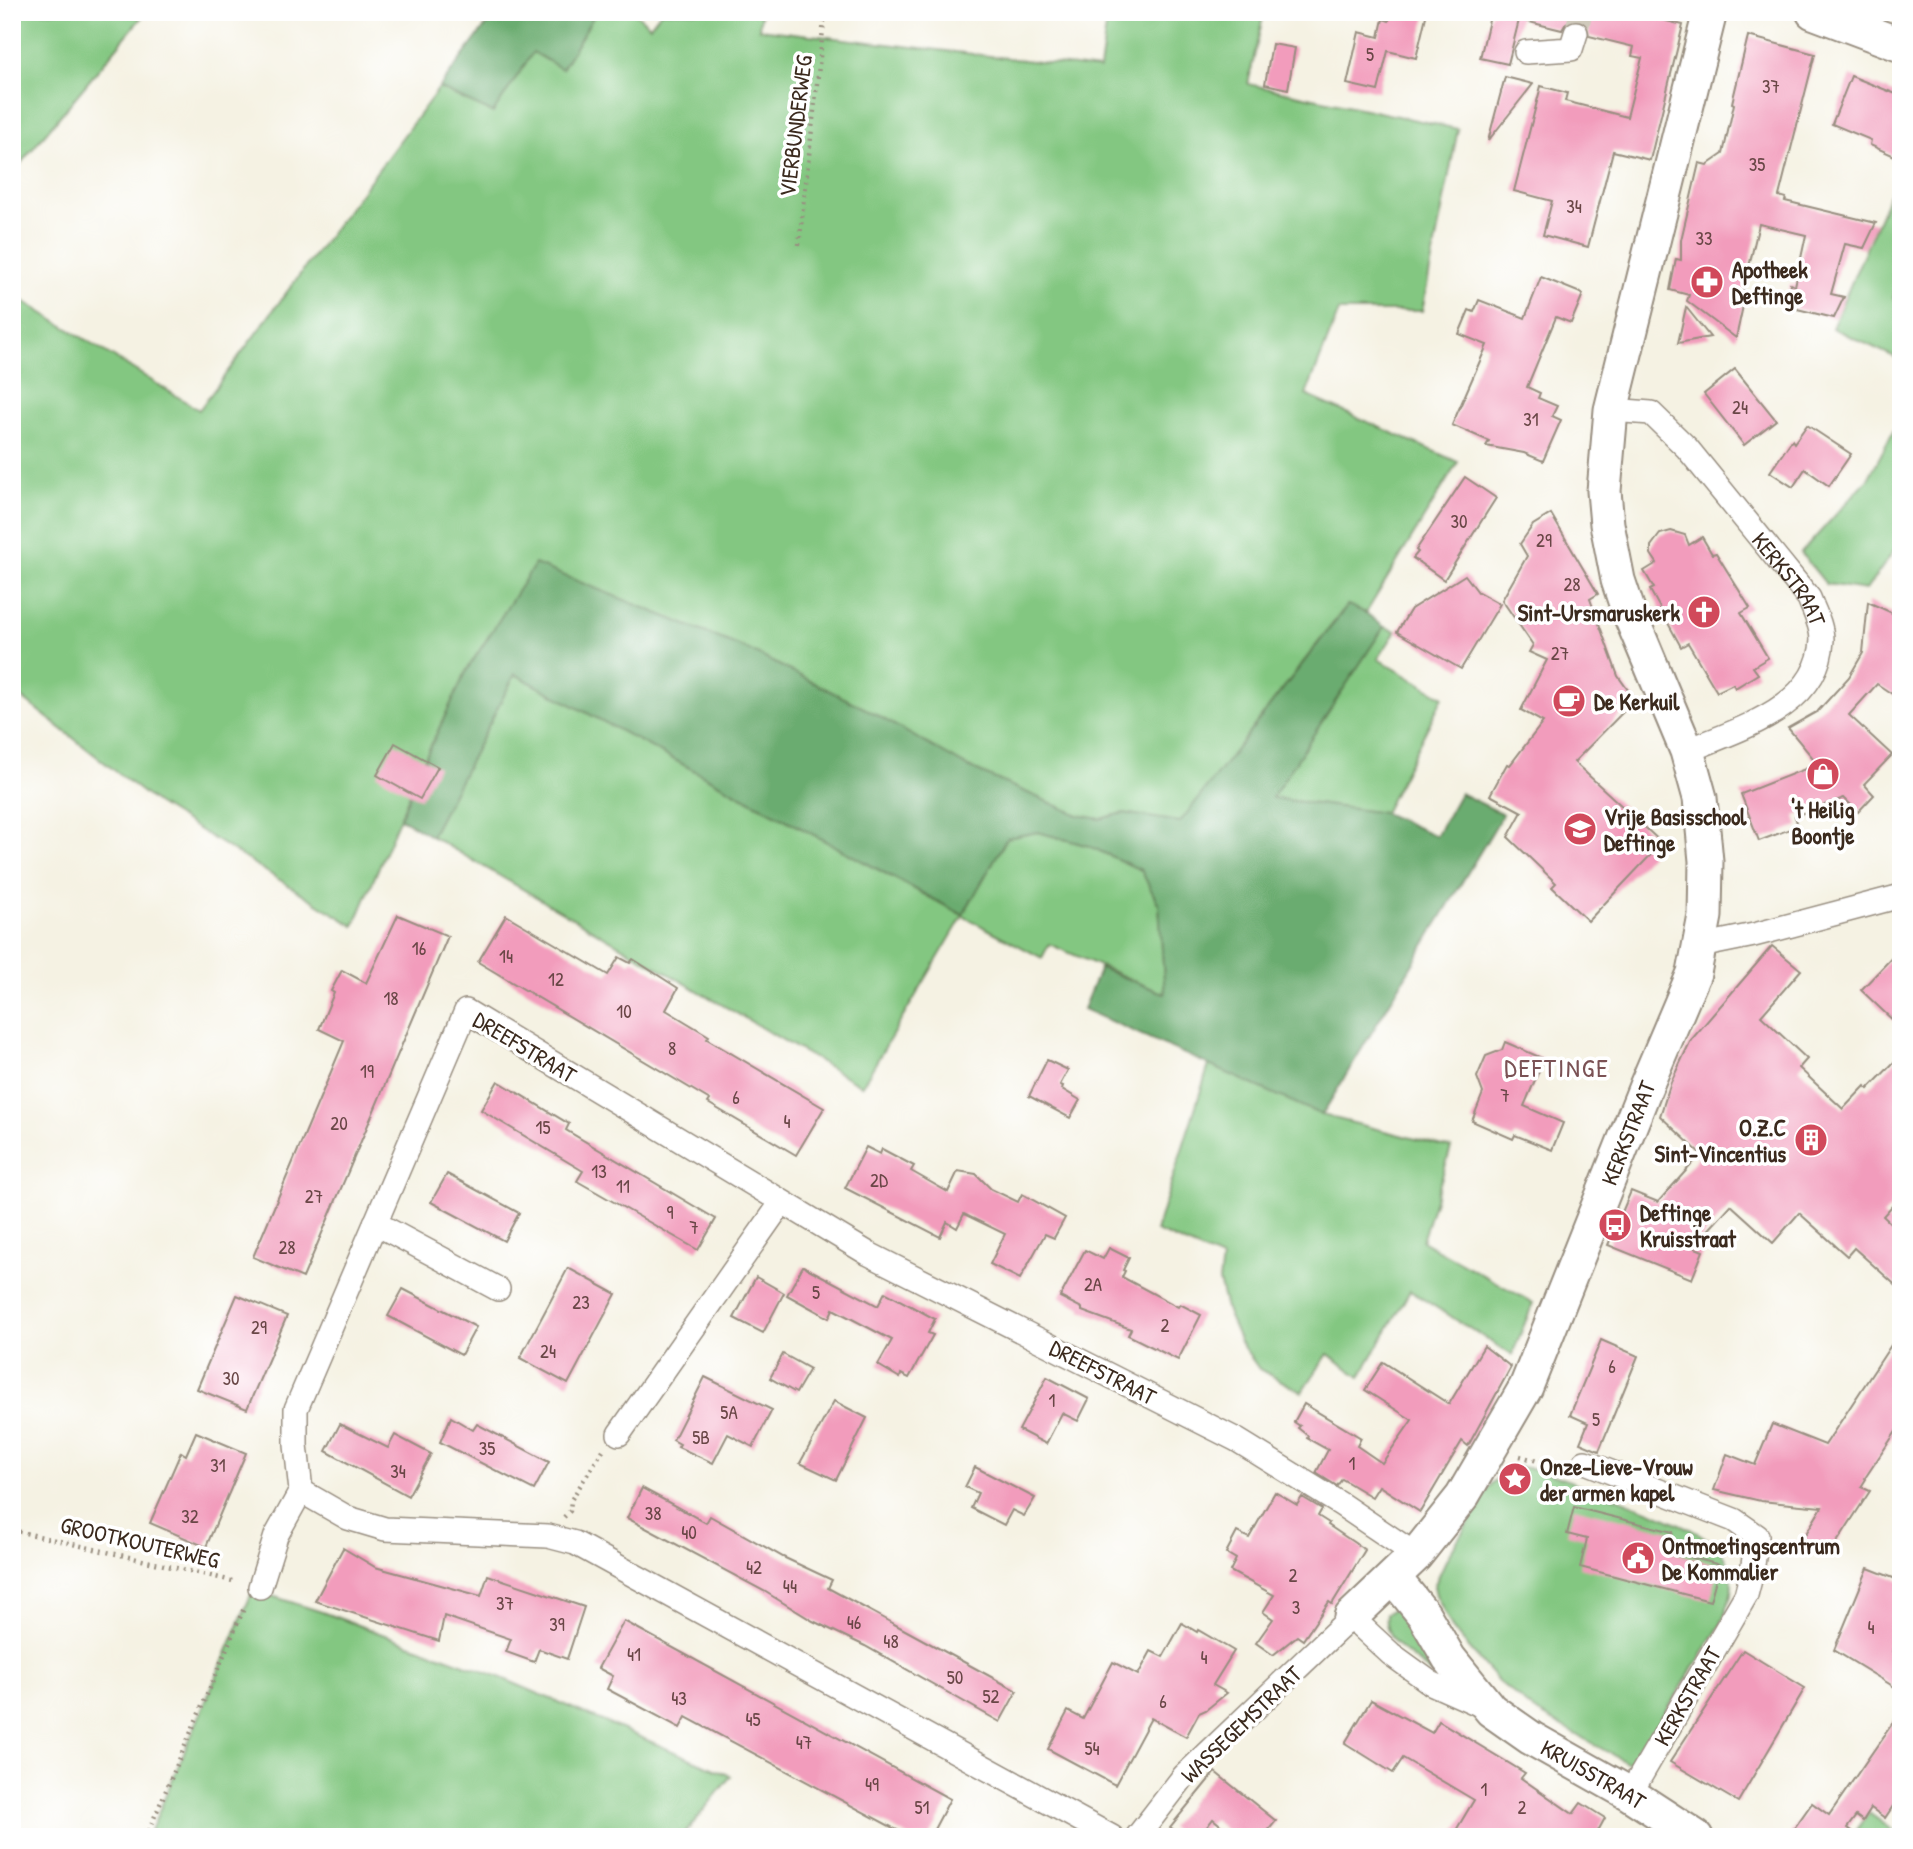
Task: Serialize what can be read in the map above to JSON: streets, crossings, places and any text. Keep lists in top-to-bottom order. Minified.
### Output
{"streets":{"street":["KERKSTRAAT","DREEFSTRAAT","WASSEGEMSTRAAT","KRUISSTRAAT"],"path":["VIERBUNDERWEG","GROOTKOUTERWEG"]},"crossings":[["KERKSTRAAT","DREEFSTRAAT"],["KERKSTRAAT","WASSEGEMSTRAAT"],["KERKSTRAAT","KRUISSTRAAT"],["DREEFSTRAAT","KRUISSTRAAT"],["WASSEGEMSTRAAT","KRUISSTRAAT"]],"districts":["DEFTINGE"],"places":{"pharmacy":["Apotheek Deftinge"],"church":["Sint-Ursmaruskerk"],"cafe":["De Kerkuil"],"shop":["'t Heilig Boontje"],"school or university":["Vrije Basisschool Deftinge"],"building":["O.Z.C Sint-Vincentius"],"bus stop":["Deftinge Kruisstraat"],"place":["Onze-Lieve-Vrouw der armen kapel"],"public building":["Ontmoetingscentrum De Kommalier"]},"house_numbers":["5","37","35","34","33","24","31","30","29","28","27","16","14","12","18","10","8","19","7","6","4","20","15","13","2D","11","27","9","7","28","2A","5","23","2","29","24","6","30","1","5A","5","5B","35","1","31","34","38","32","40","42","2","44","37","3","46","39","4","48","41","4","50","52","43","6","45","47","54","49","1","51","2"]}
